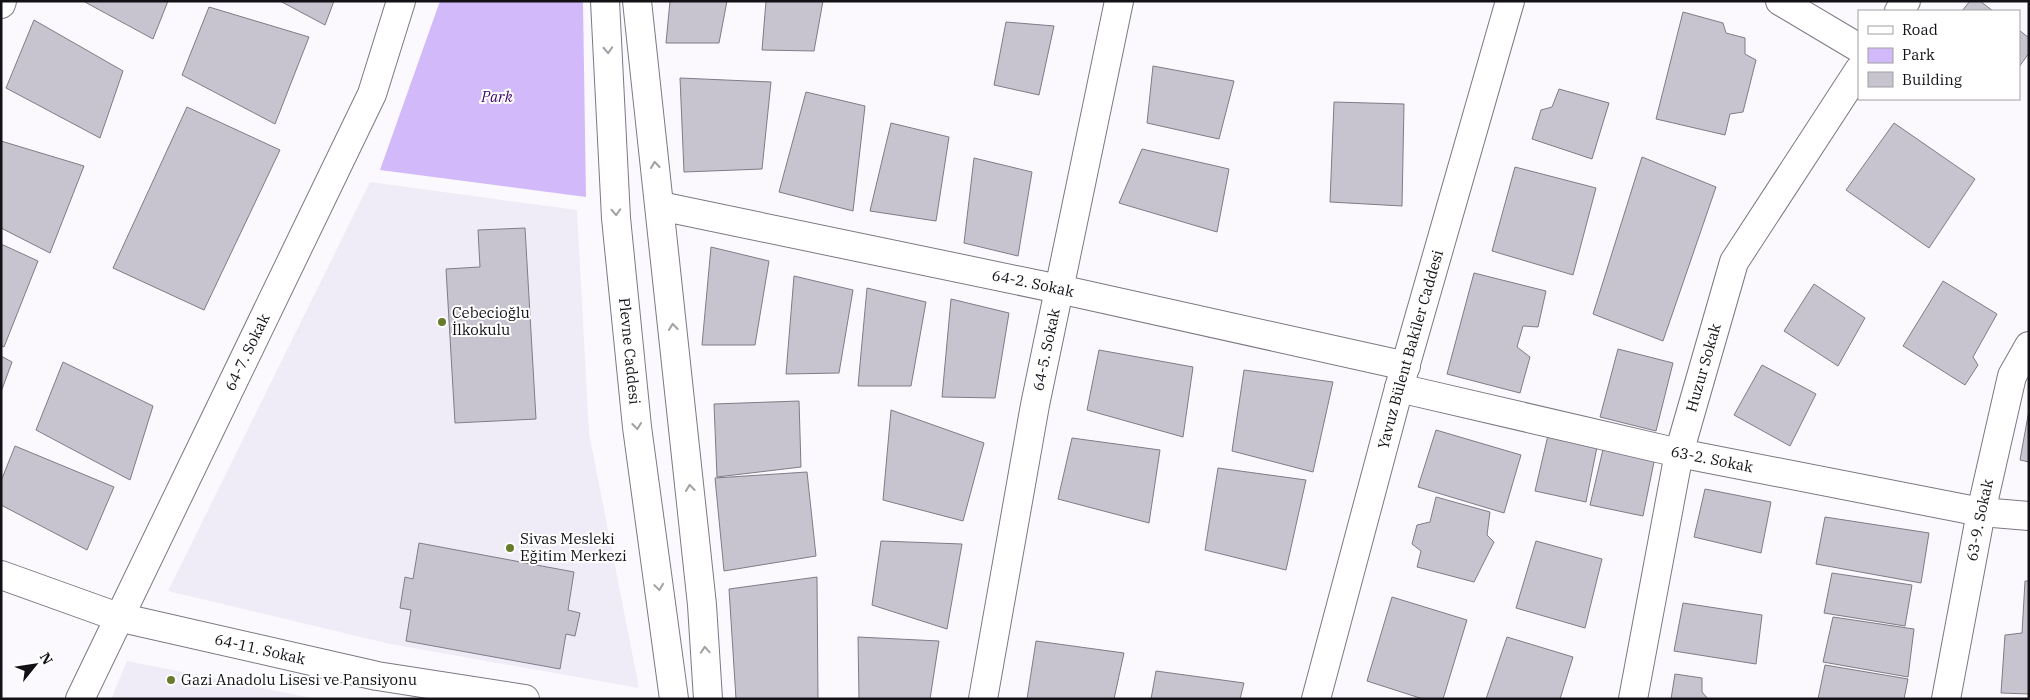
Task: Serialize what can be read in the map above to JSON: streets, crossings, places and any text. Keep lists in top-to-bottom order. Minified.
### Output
{"streets":{"street":["64-2. Sokak","64-5. Sokak","Yavuz Bülent Bakiler Caddesi","Plevne Caddesi","64-7. Sokak","Huzur Sokak","63-2. Sokak","63-9. Sokak","64-11. Sokak"]},"crossings":[["64-2. Sokak","64-5. Sokak"],["64-2. Sokak","Yavuz Bülent Bakiler Caddesi"],["64-2. Sokak","63-2. Sokak"],["Yavuz Bülent Bakiler Caddesi","63-2. Sokak"],["64-7. Sokak","64-11. Sokak"],["Huzur Sokak","63-2. Sokak"],["63-2. Sokak","63-9. Sokak"]],"parks":["Park"],"places":["Cebecioğlu İlkokulu","Sivas Mesleki Eğitim Merkezi","Gazi Anadolu Lisesi ve Pansiyonu"],"legend":["Road","Park","Building"],"north":"top right"}
